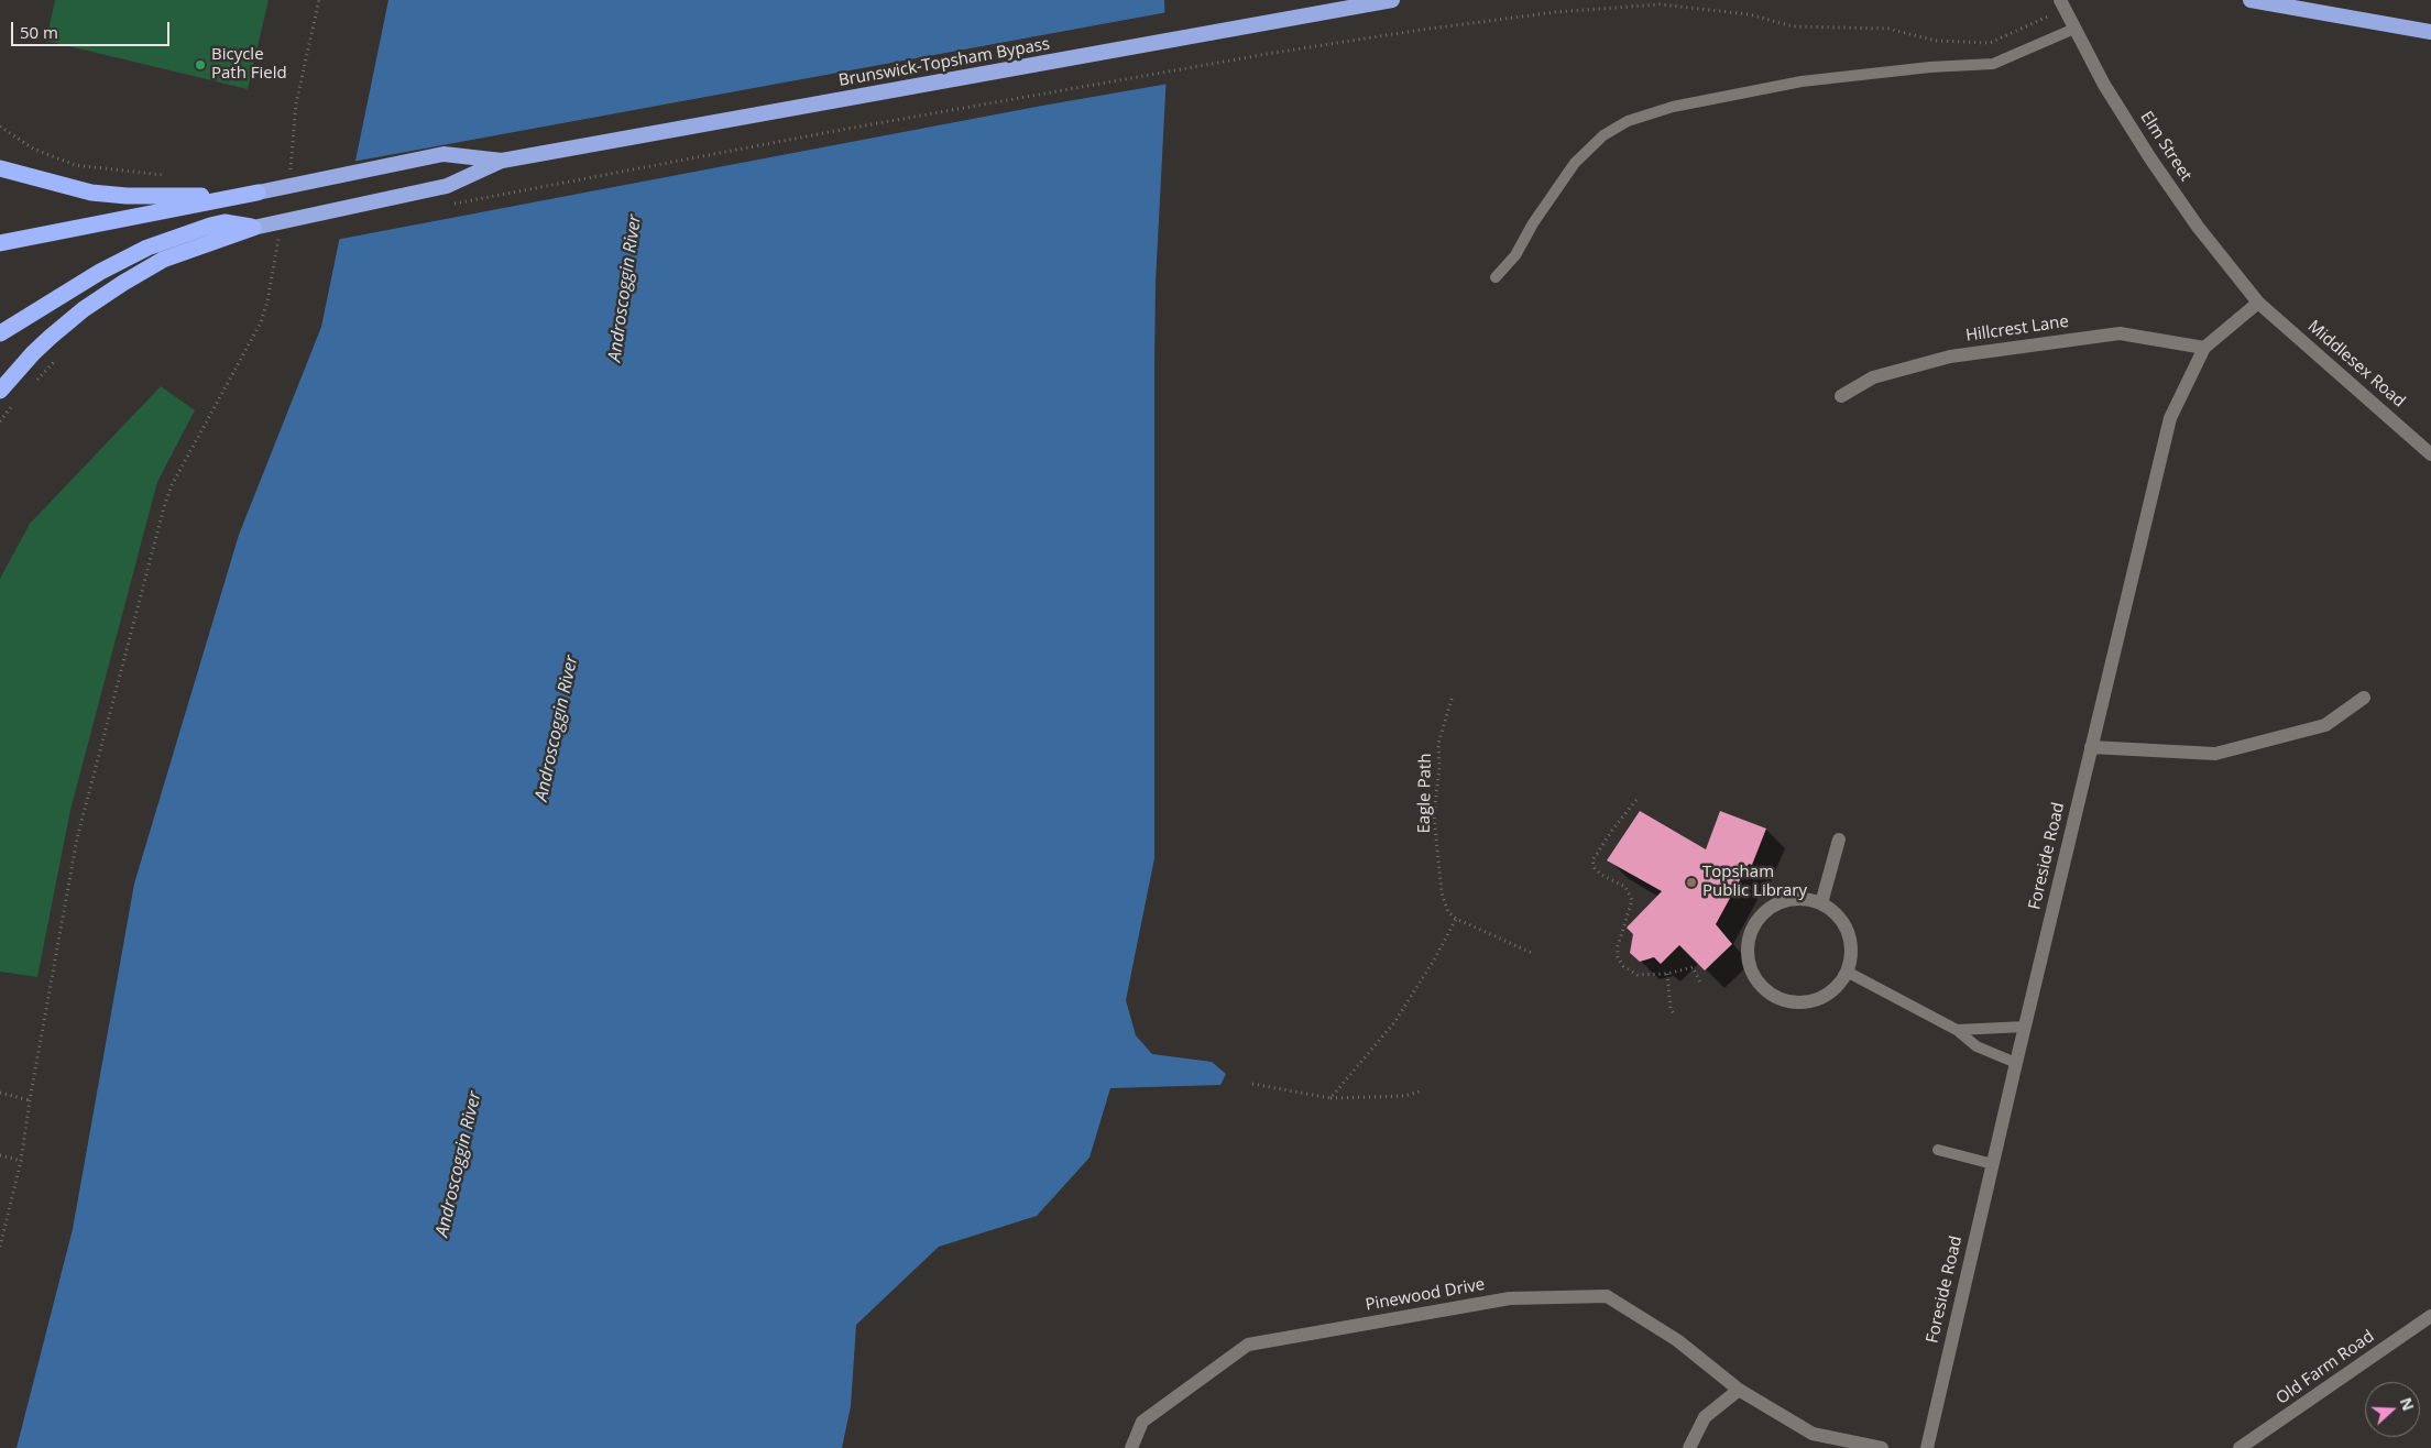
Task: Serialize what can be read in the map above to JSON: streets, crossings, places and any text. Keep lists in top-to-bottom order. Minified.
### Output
{"streets":{"highway":["Brunswick-Topsham Bypass"],"street":["Elm Street","Hillcrest Lane","Middlesex Road","Foreside Road","Pinewood Drive","Old Farm Road"],"path":["Eagle Path"]},"crossings":[["Elm Street","Middlesex Road"],["Elm Street","Foreside Road"],["Hillcrest Lane","Foreside Road"],["Middlesex Road","Foreside Road"]],"water":["Androscoggin River"],"places":["Bicycle Path Field","Topsham Public Library"],"scale_bar":"50 m","north":"right"}
